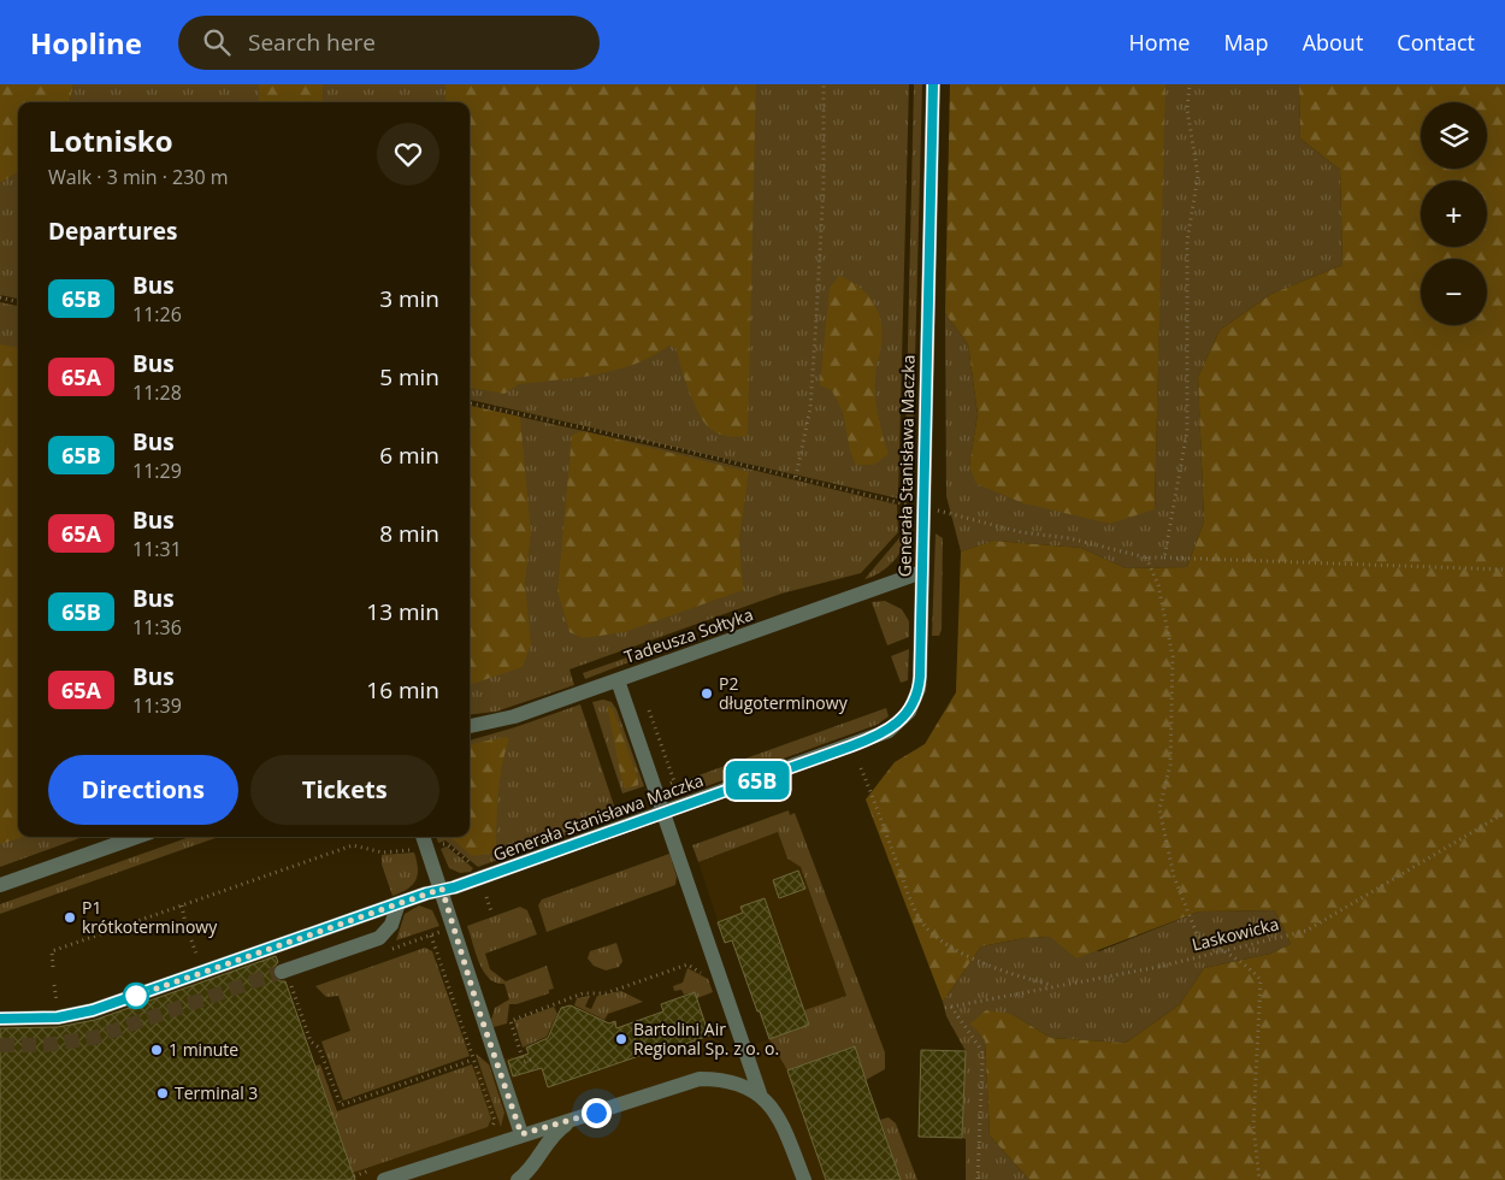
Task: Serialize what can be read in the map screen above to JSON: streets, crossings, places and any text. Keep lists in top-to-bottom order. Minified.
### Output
{"streets":{"street":["Generała Stanisława Maczka","Tadeusza Sołtyka"],"path":["Laskowicka"]},"crossings":[["Generała Stanisława Maczka","Tadeusza Sołtyka"]],"places":["P2 długoterminowy","P1 krótkoterminowy","Bartolini Air Regional Sp. z o. o.","1 minute","Terminal 3"],"lines":["bus line 65B"],"page":{"header":"Hopline","search":"Search here","nav":["Home","Map","About","Contact"],"on_map":"65B","map_buttons":["+","−"],"heading":[["Lotnisko","Walk · 3 min · 230 m"],"Departures"],"list":[{"mark":"65B","name":"Bus","note":"11:26","value":"3 min"},{"mark":"65A","name":"Bus","note":"11:28","value":"5 min"},{"mark":"65B","name":"Bus","note":"11:29","value":"6 min"},{"mark":"65A","name":"Bus","note":"11:31","value":"8 min"},{"mark":"65B","name":"Bus","note":"11:36","value":"13 min"},{"mark":"65A","name":"Bus","note":"11:39","value":"16 min"}],"buttons":["Directions","Tickets"]}}
